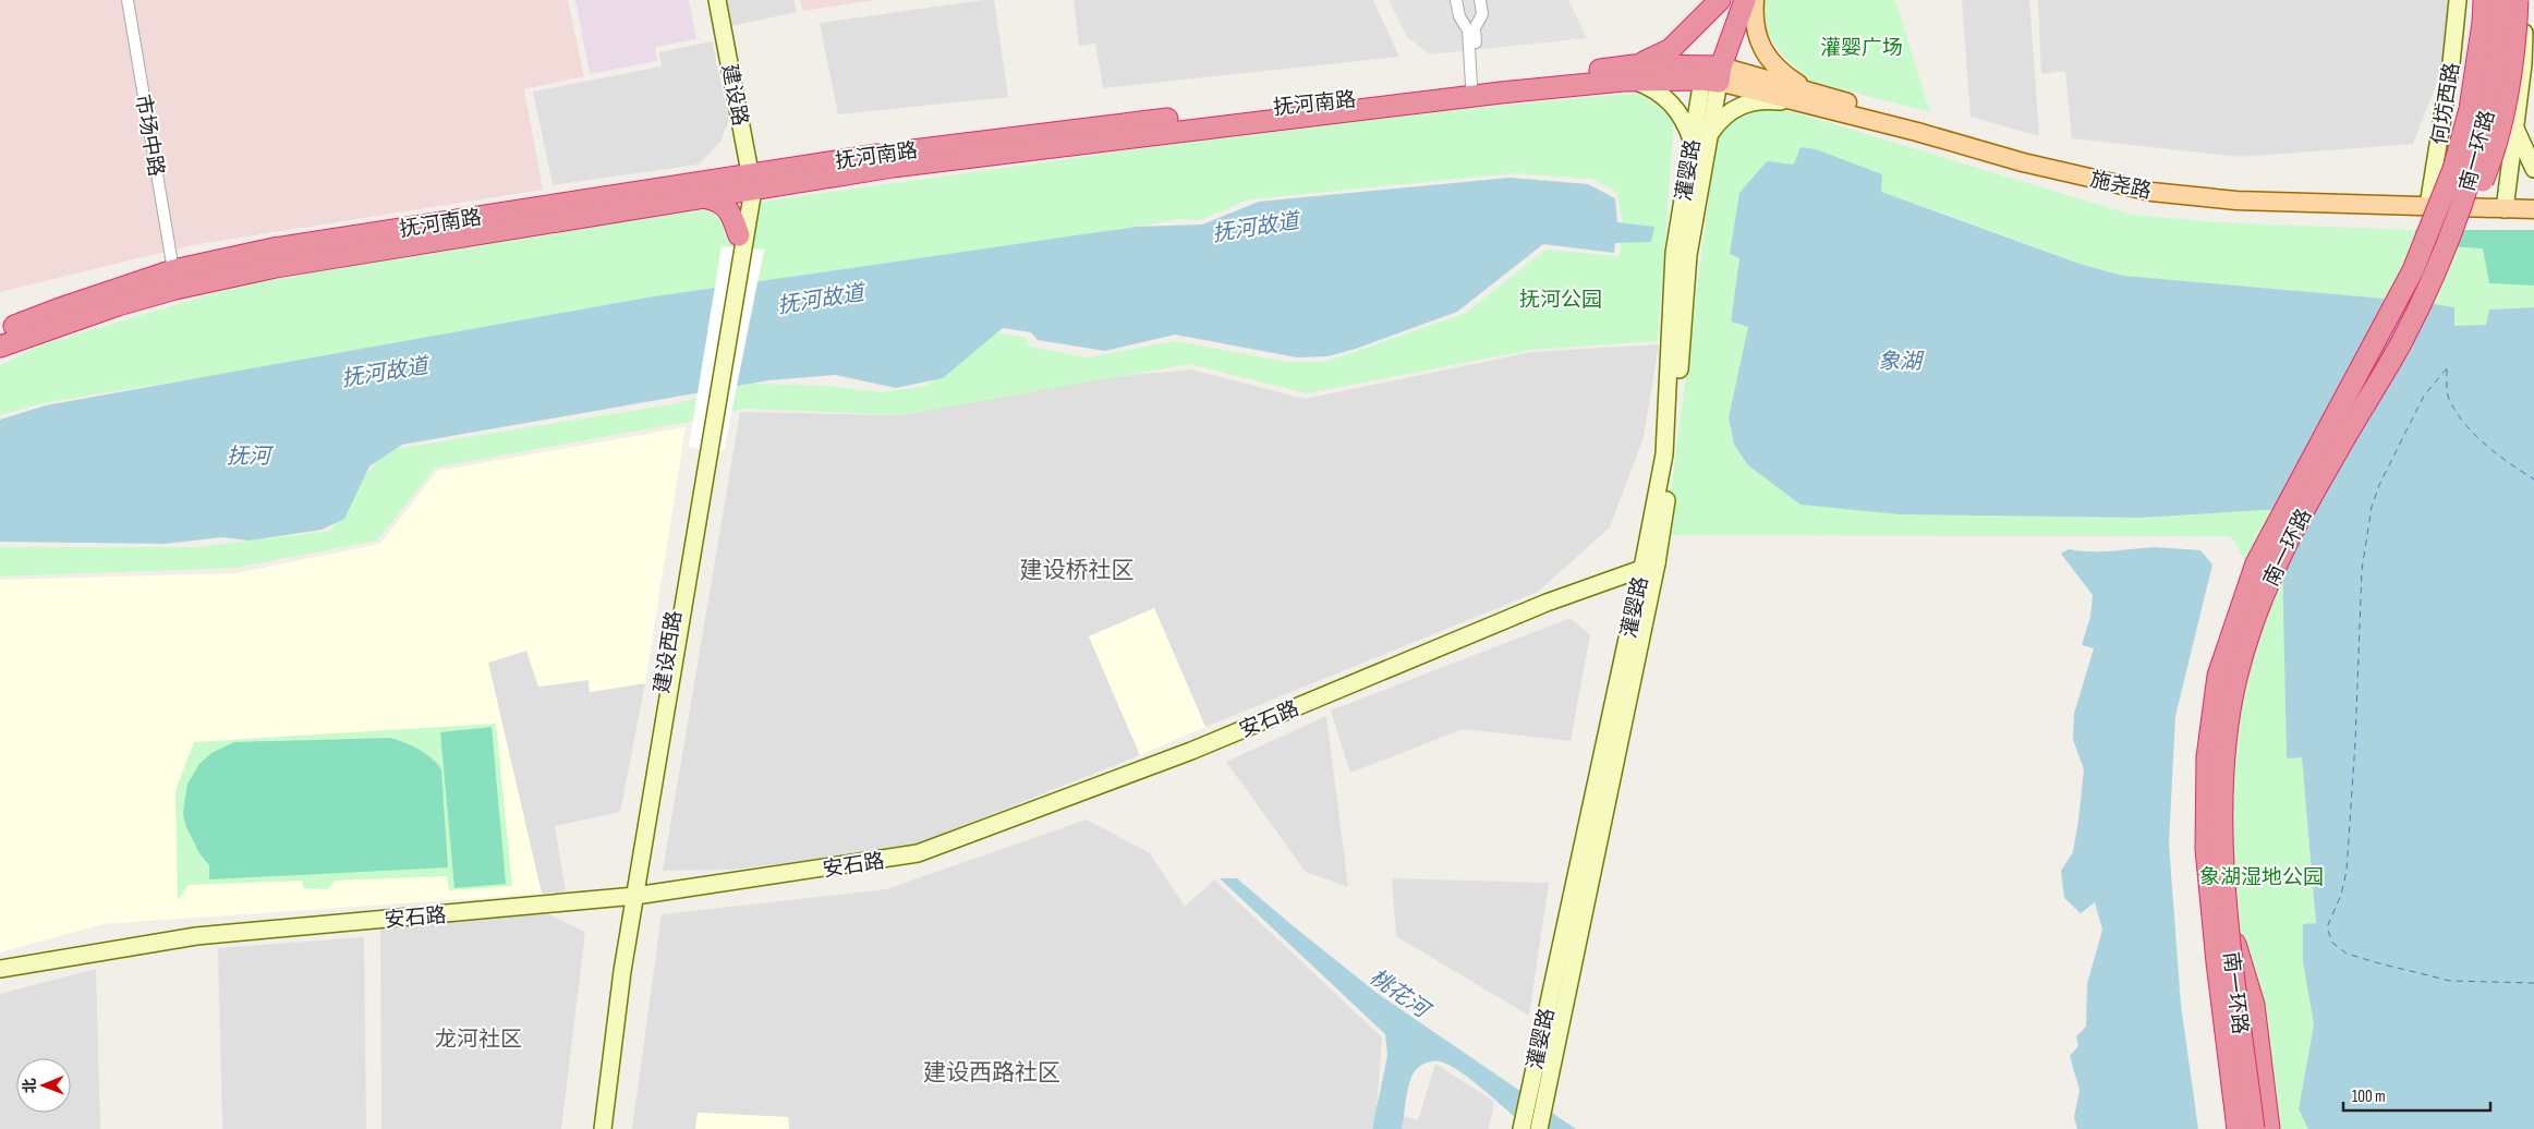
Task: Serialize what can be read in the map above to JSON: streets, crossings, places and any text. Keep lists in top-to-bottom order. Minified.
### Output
{"streets":{"highway":["抚河南路","南一环路"],"main road":["建设路","何坊西路","灌婴路","施尧路","建设西路","安石路"],"street":["市场中路"]},"crossings":[["建设路","抚河南路"],["建设路","建设西路"],["抚河南路","市场中路"],["抚河南路","灌婴路"],["抚河南路","施尧路"],["抚河南路","建设西路"],["何坊西路","施尧路"],["灌婴路","施尧路"],["灌婴路","安石路"],["建设西路","安石路"]],"districts":["建设桥社区","龙河社区","建设西路社区"],"water":["抚河故道","象湖","抚河","桃花河"],"parks":["灌婴广场","抚河公园","象湖湿地公园"],"scale_bar":"100 m","north":"left"}
